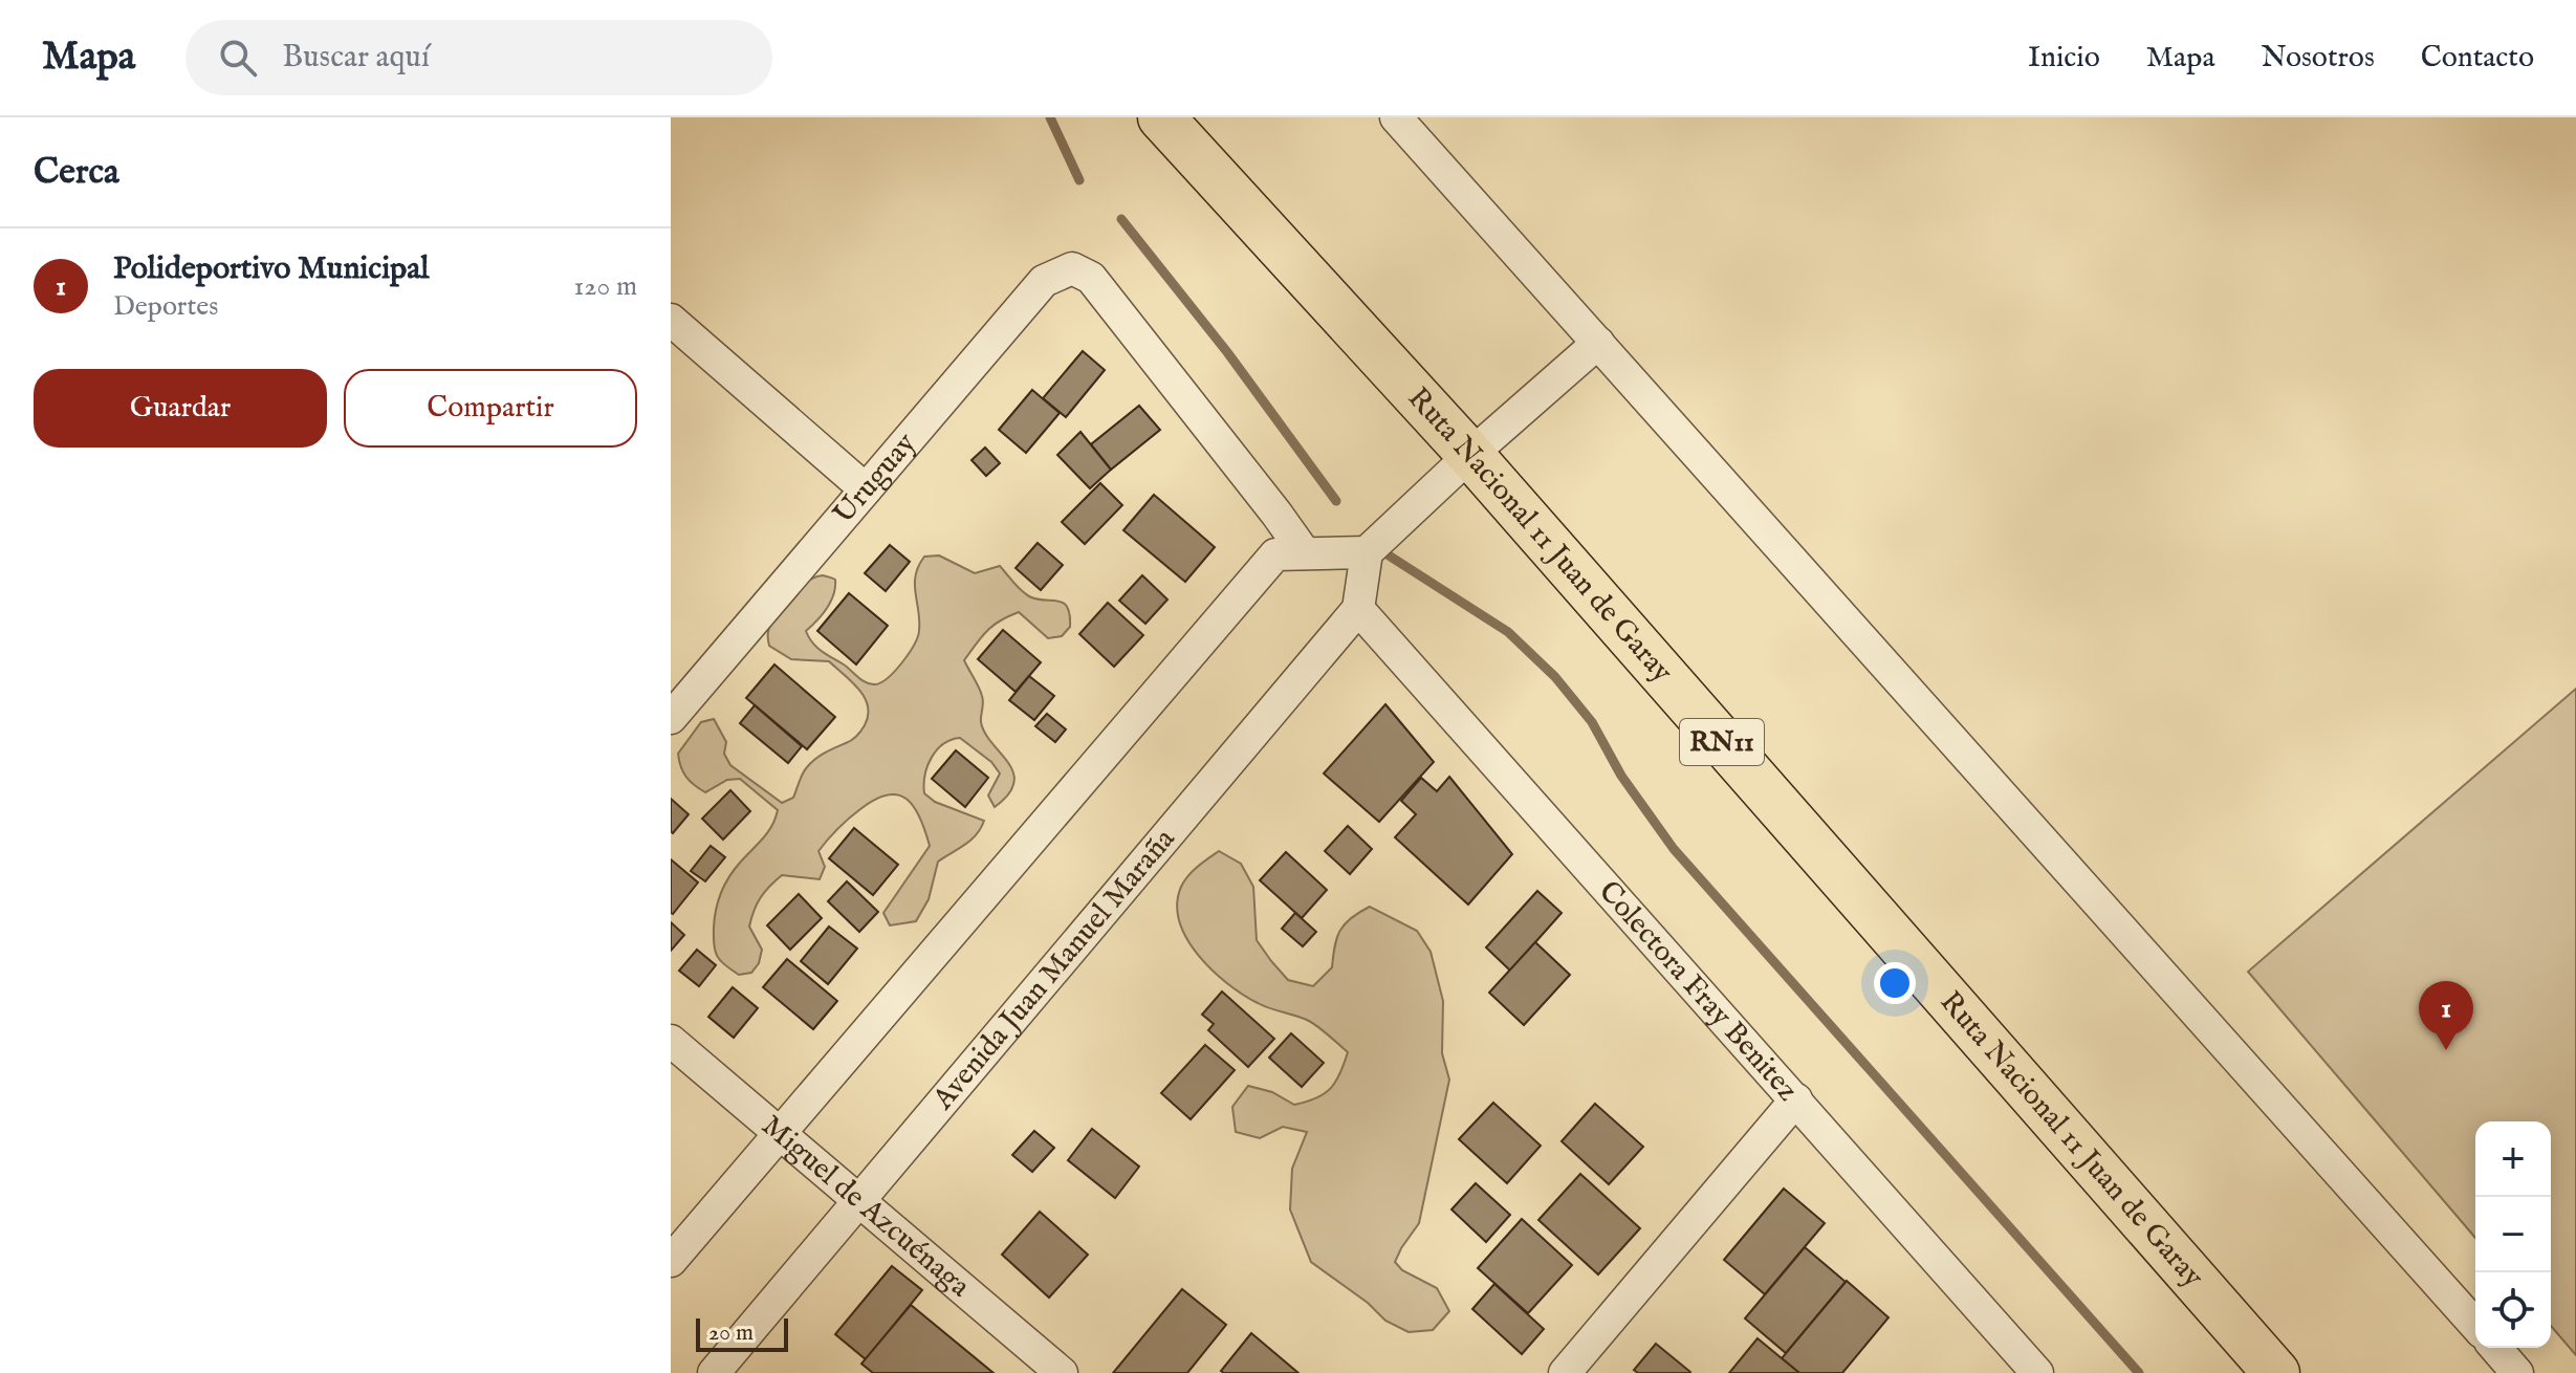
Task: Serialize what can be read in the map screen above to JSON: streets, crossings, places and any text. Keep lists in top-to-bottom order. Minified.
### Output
{"streets":{"highway":["Ruta Nacional 11 Juan de Garay","RN11"],"street":["Uruguay","Avenida Juan Manuel Maraña","Colectora Fray Benitez","Miguel de Azcuénaga"]},"crossings":[["Avenida Juan Manuel Maraña","Colectora Fray Benitez"],["Avenida Juan Manuel Maraña","Miguel de Azcuénaga"]],"scale_bar":"20 m","page":{"header":"Mapa","search":"Buscar aquí","nav":["Inicio","Mapa","Nosotros","Contacto"],"heading":"Cerca","list":[{"mark":"1","name":"Polideportivo Municipal","note":"Deportes","value":"120 m"}],"buttons":["Guardar","Compartir"],"pins":"1","map_buttons":["+","−"],"scale":"20 m"}}
